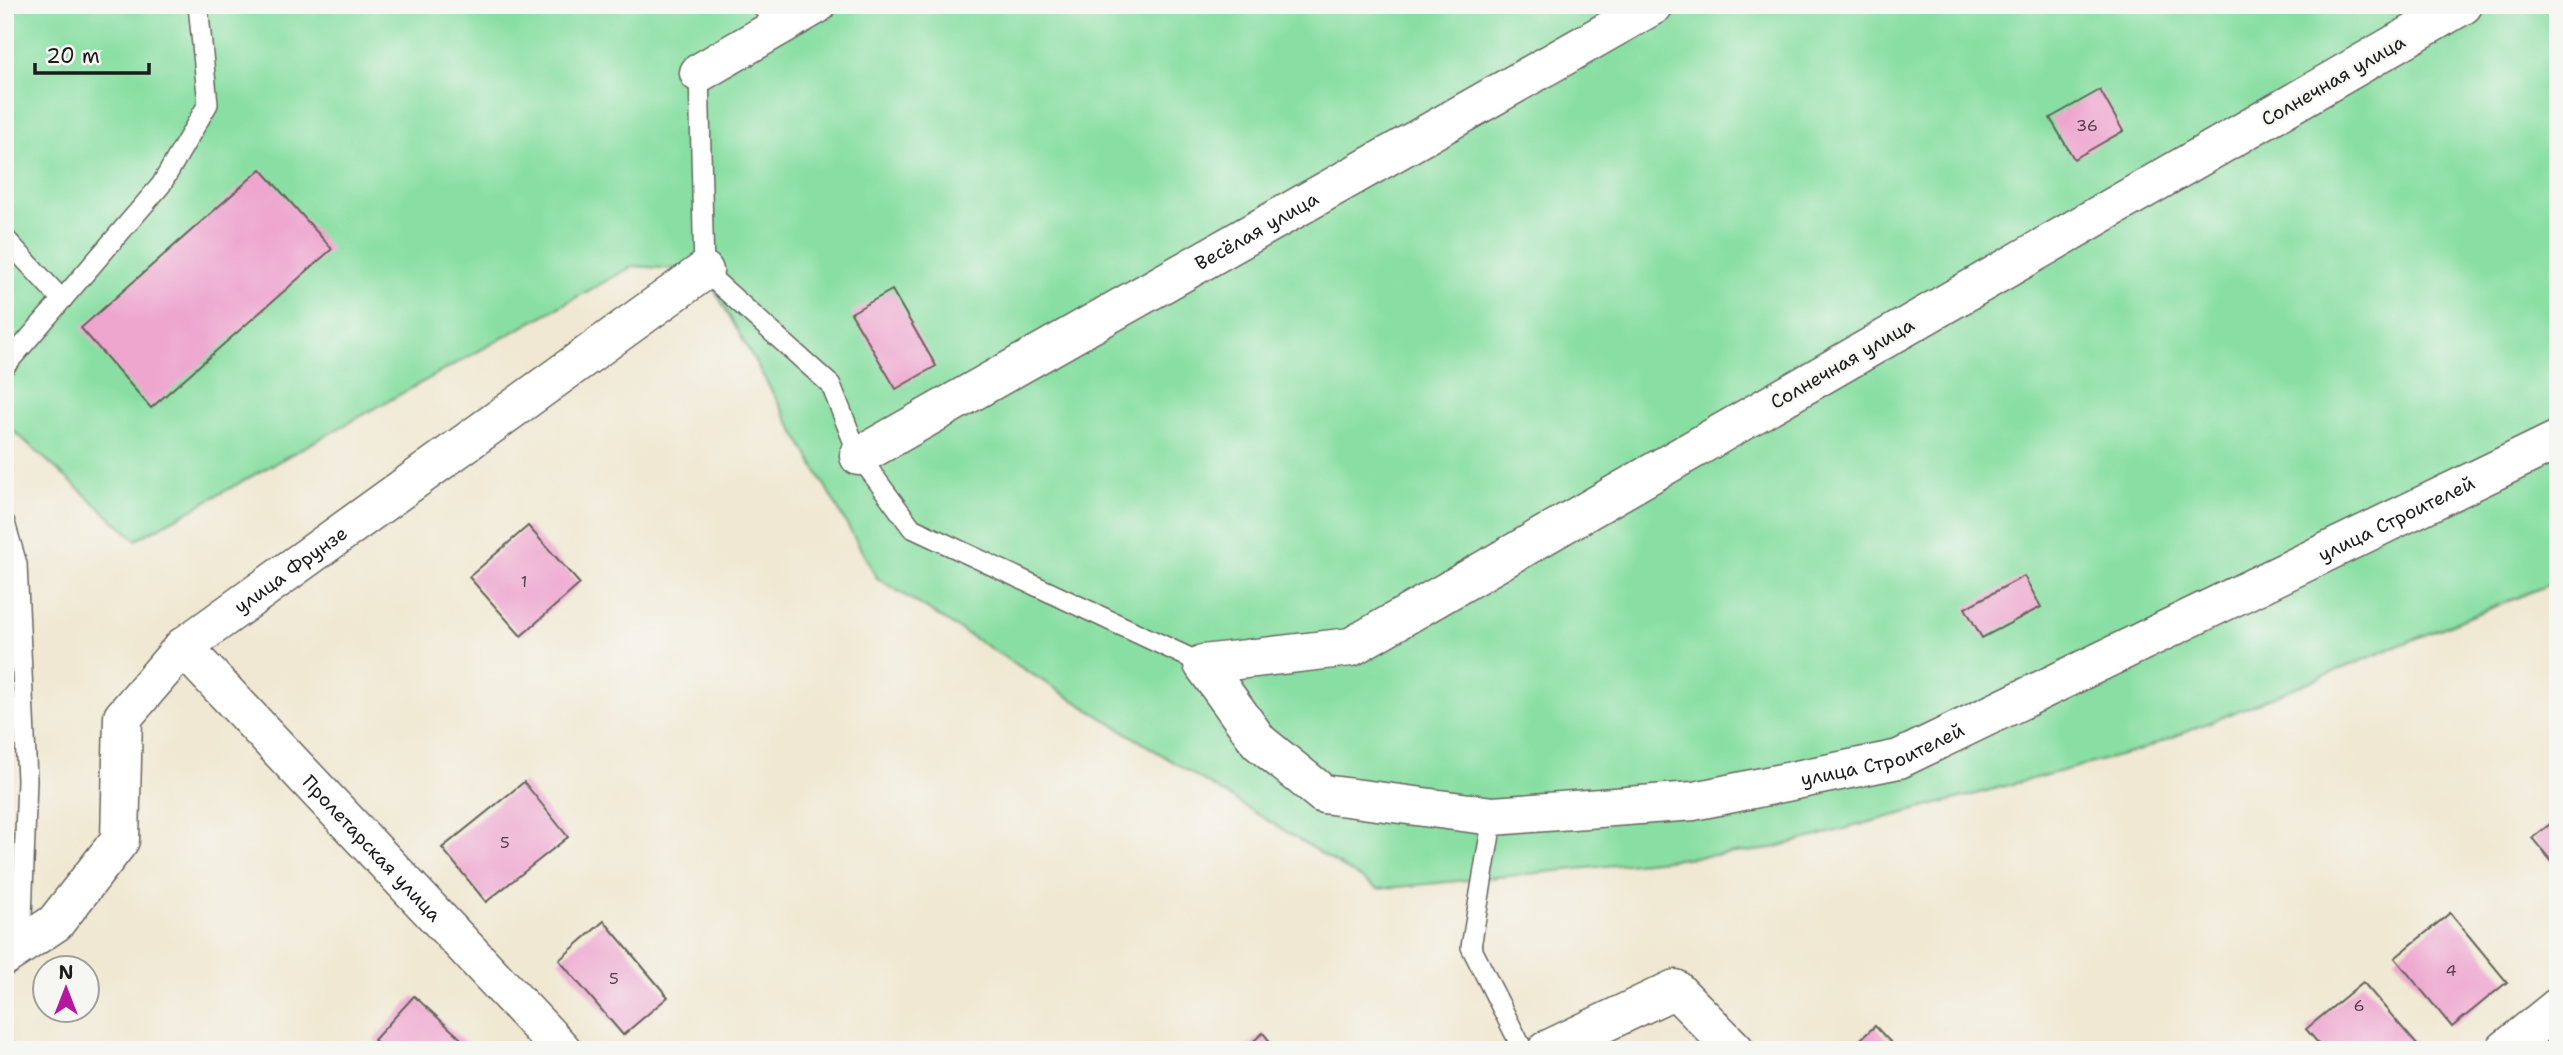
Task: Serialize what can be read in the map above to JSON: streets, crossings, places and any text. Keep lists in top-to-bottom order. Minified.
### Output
{"streets":{"street":["Солнечная улица","Весёлая улица","улица Строителей","улица Фрунзе","Пролетарская улица"]},"crossings":[["Солнечная улица","улица Строителей"],["улица Фрунзе","Пролетарская улица"]],"house_numbers":["36","1","5","4","5","6"],"scale_bar":"20 m","north":"top"}
